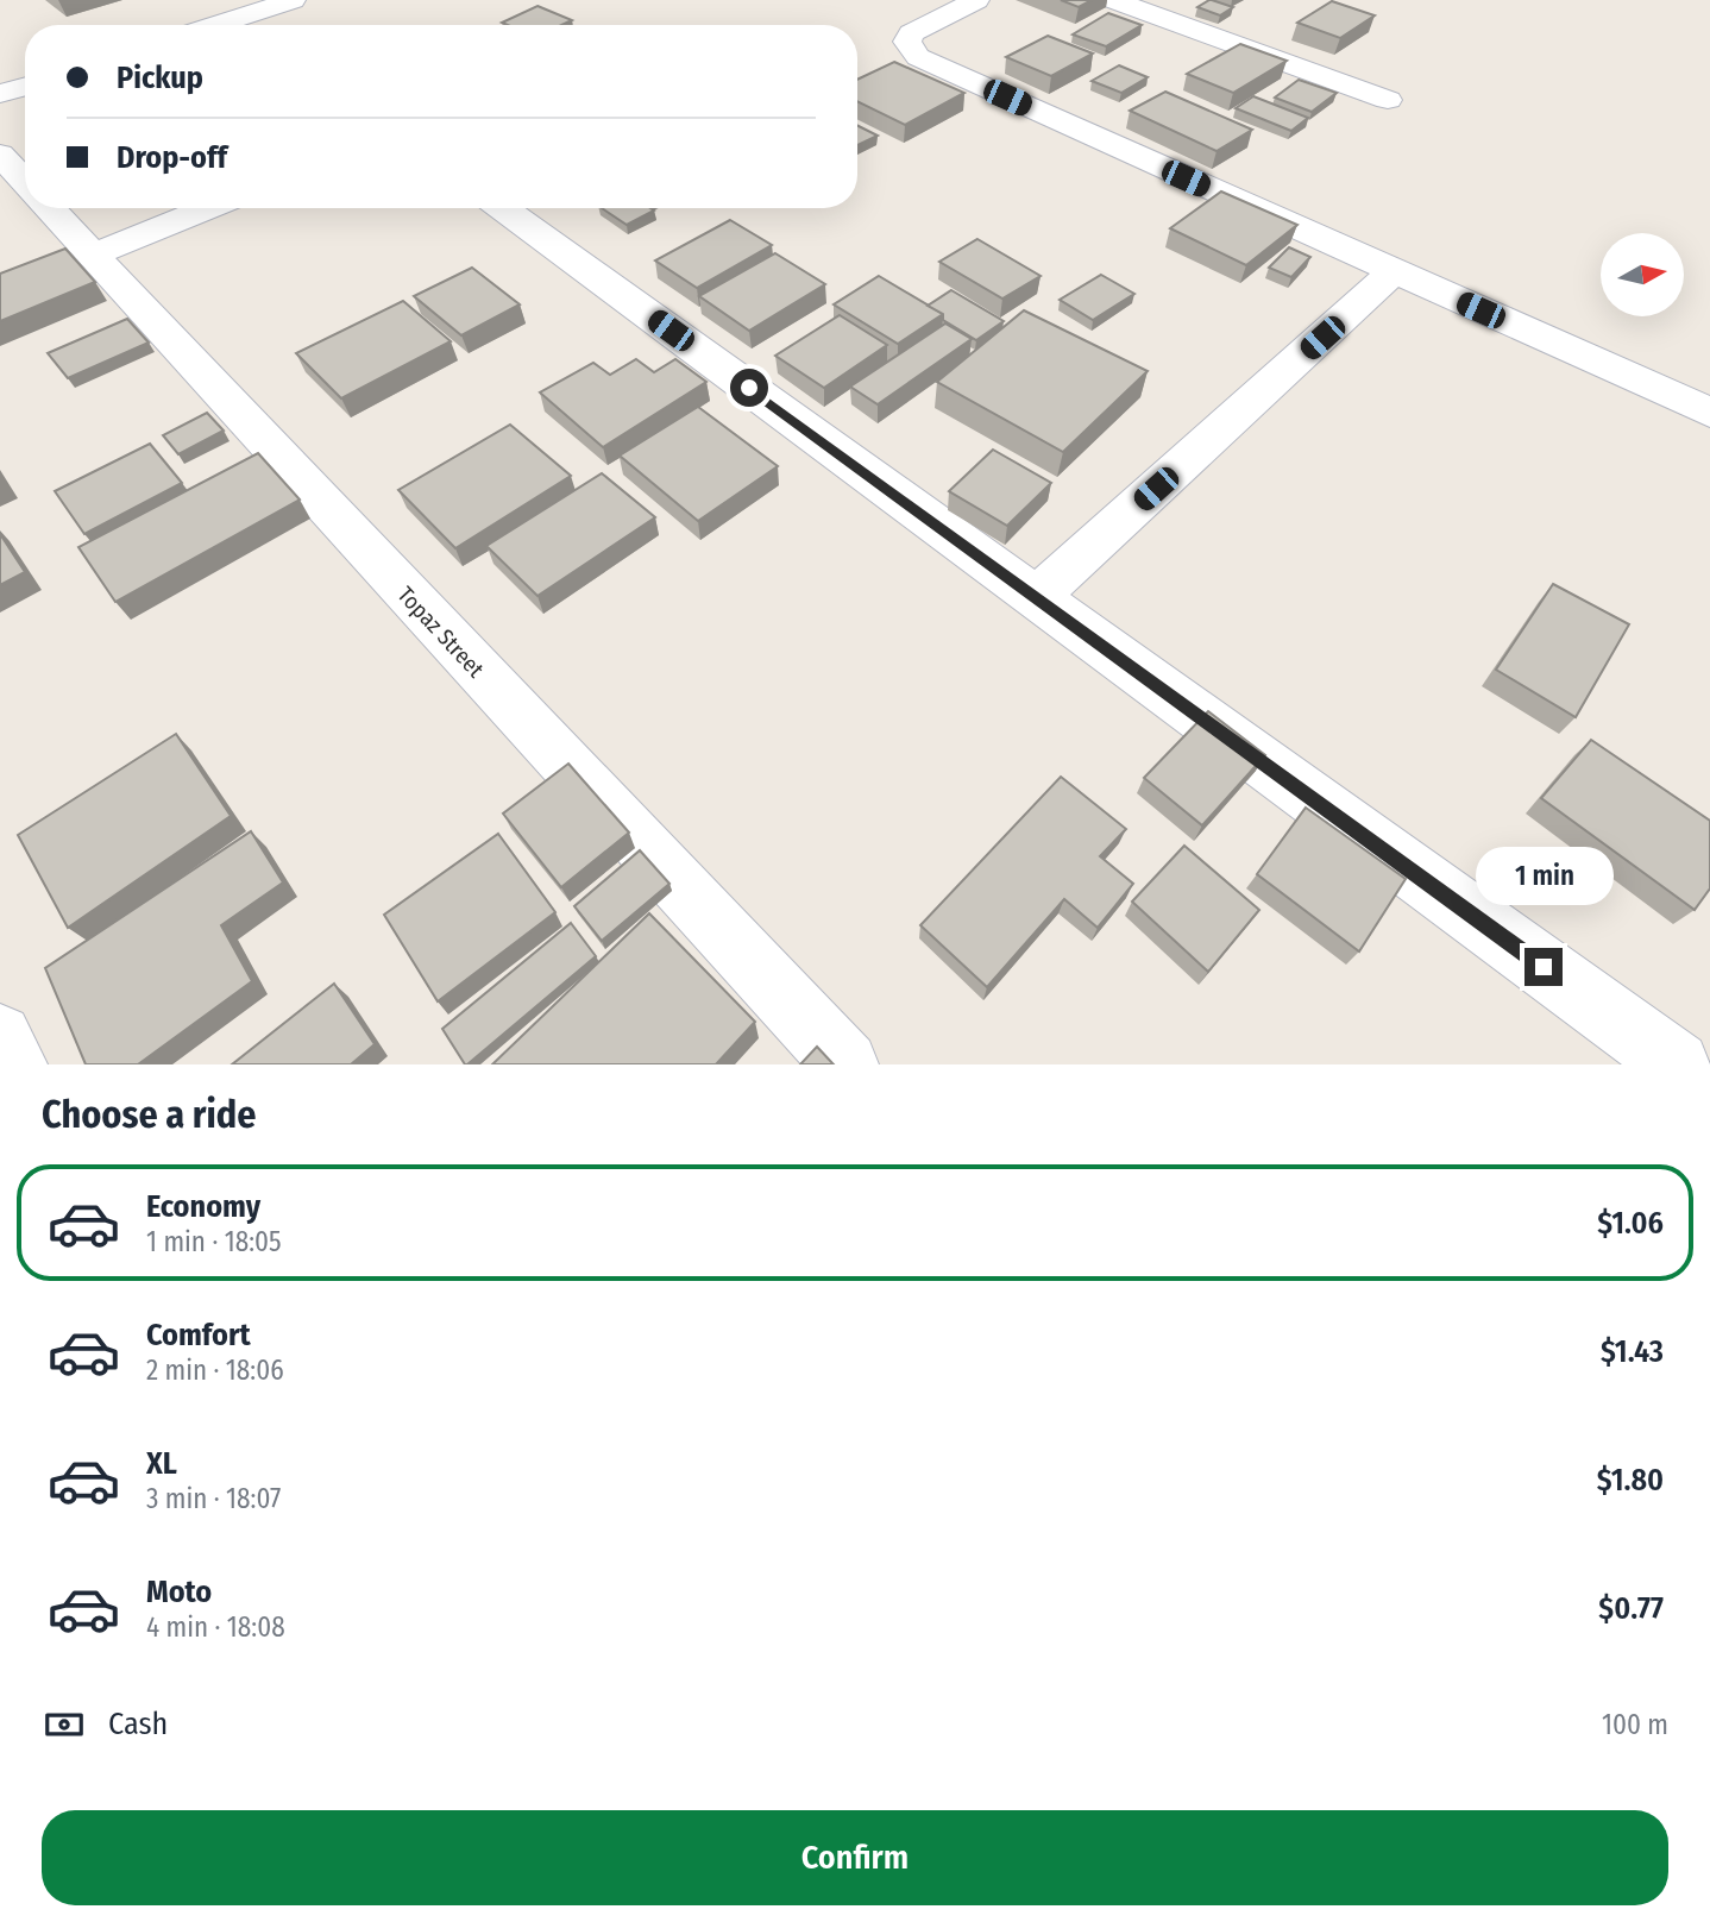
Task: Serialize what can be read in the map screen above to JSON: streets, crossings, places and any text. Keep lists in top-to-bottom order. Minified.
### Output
{"streets":{"street":["Topaz Street"]},"north":"right","page":{"banner":["Pickup","Drop-off"],"bubble":"1 min","heading":"Choose a ride","list":[{"name":"Economy","note":"1 min · 18:05","value":"$1.06"},{"name":"Comfort","note":"2 min · 18:06","value":"$1.43"},{"name":"XL","note":"3 min · 18:07","value":"$1.80"},{"name":"Moto","note":"4 min · 18:08","value":"$0.77"}],"pay":["Cash","100 m"],"buttons":"Confirm"}}
